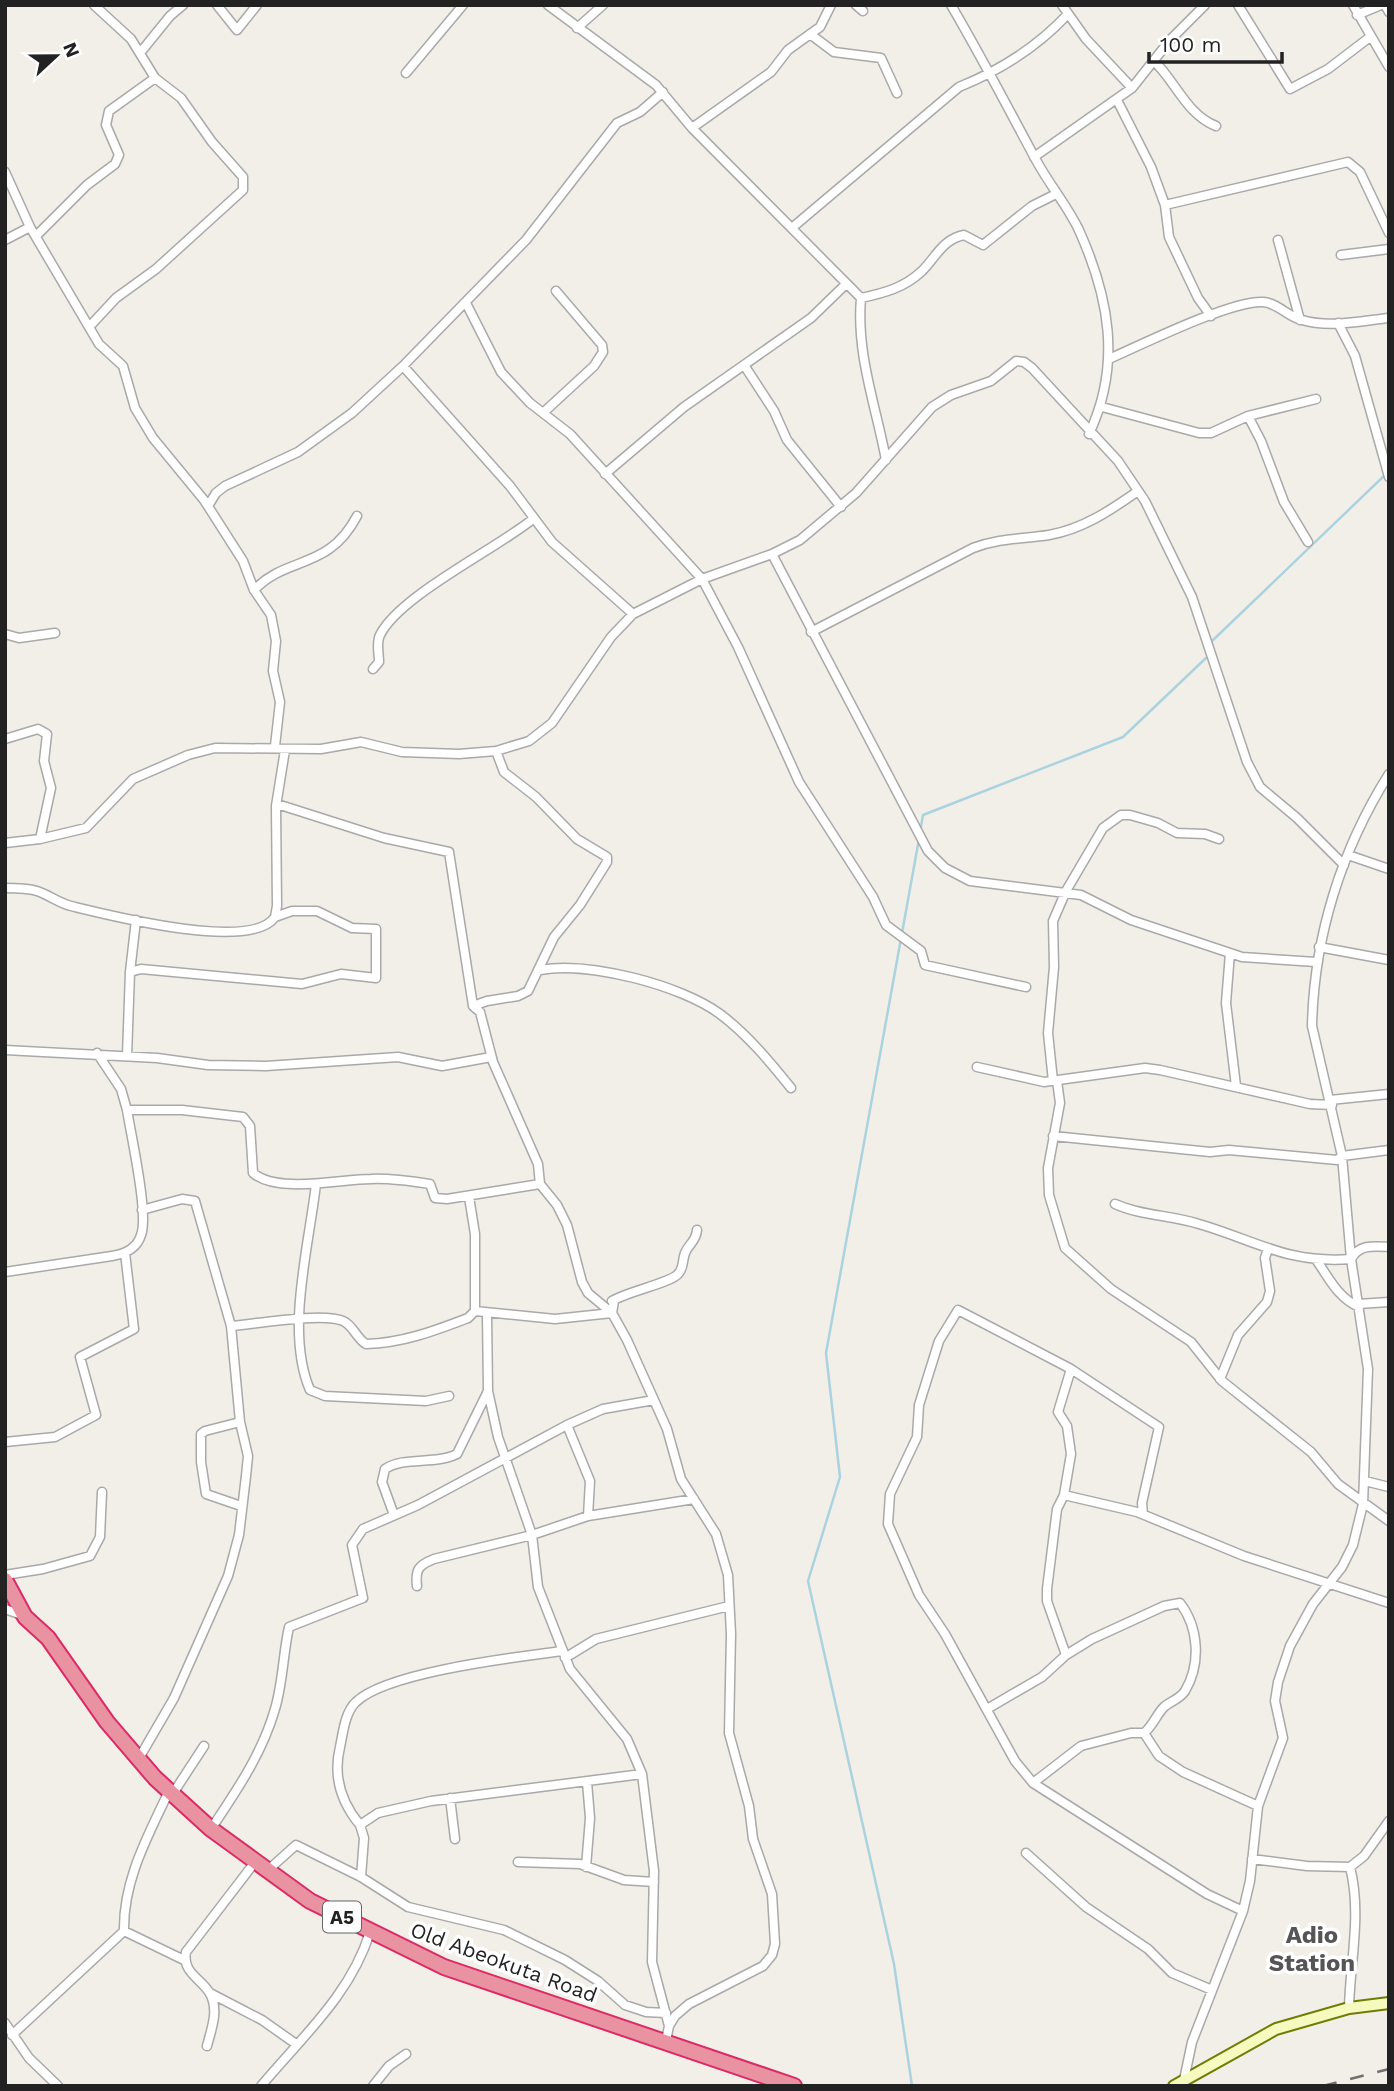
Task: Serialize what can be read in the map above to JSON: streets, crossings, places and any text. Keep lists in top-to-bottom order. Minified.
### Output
{"streets":{"highway":["A5","Old Abeokuta Road"]},"districts":["Adio Station"],"scale_bar":"100 m","north":"right"}
